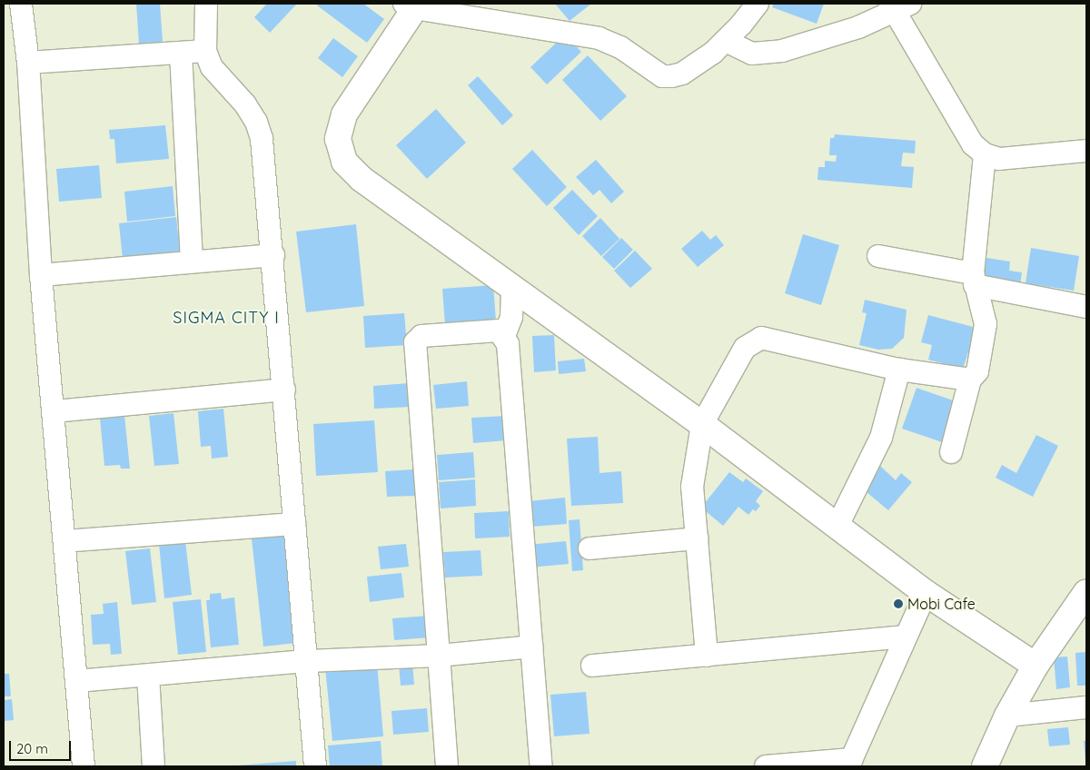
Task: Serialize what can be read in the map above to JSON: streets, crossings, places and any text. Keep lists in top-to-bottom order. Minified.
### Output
{"districts":["SIGMA CITY I"],"places":["Mobi Cafe"],"scale_bar":"20 m"}
